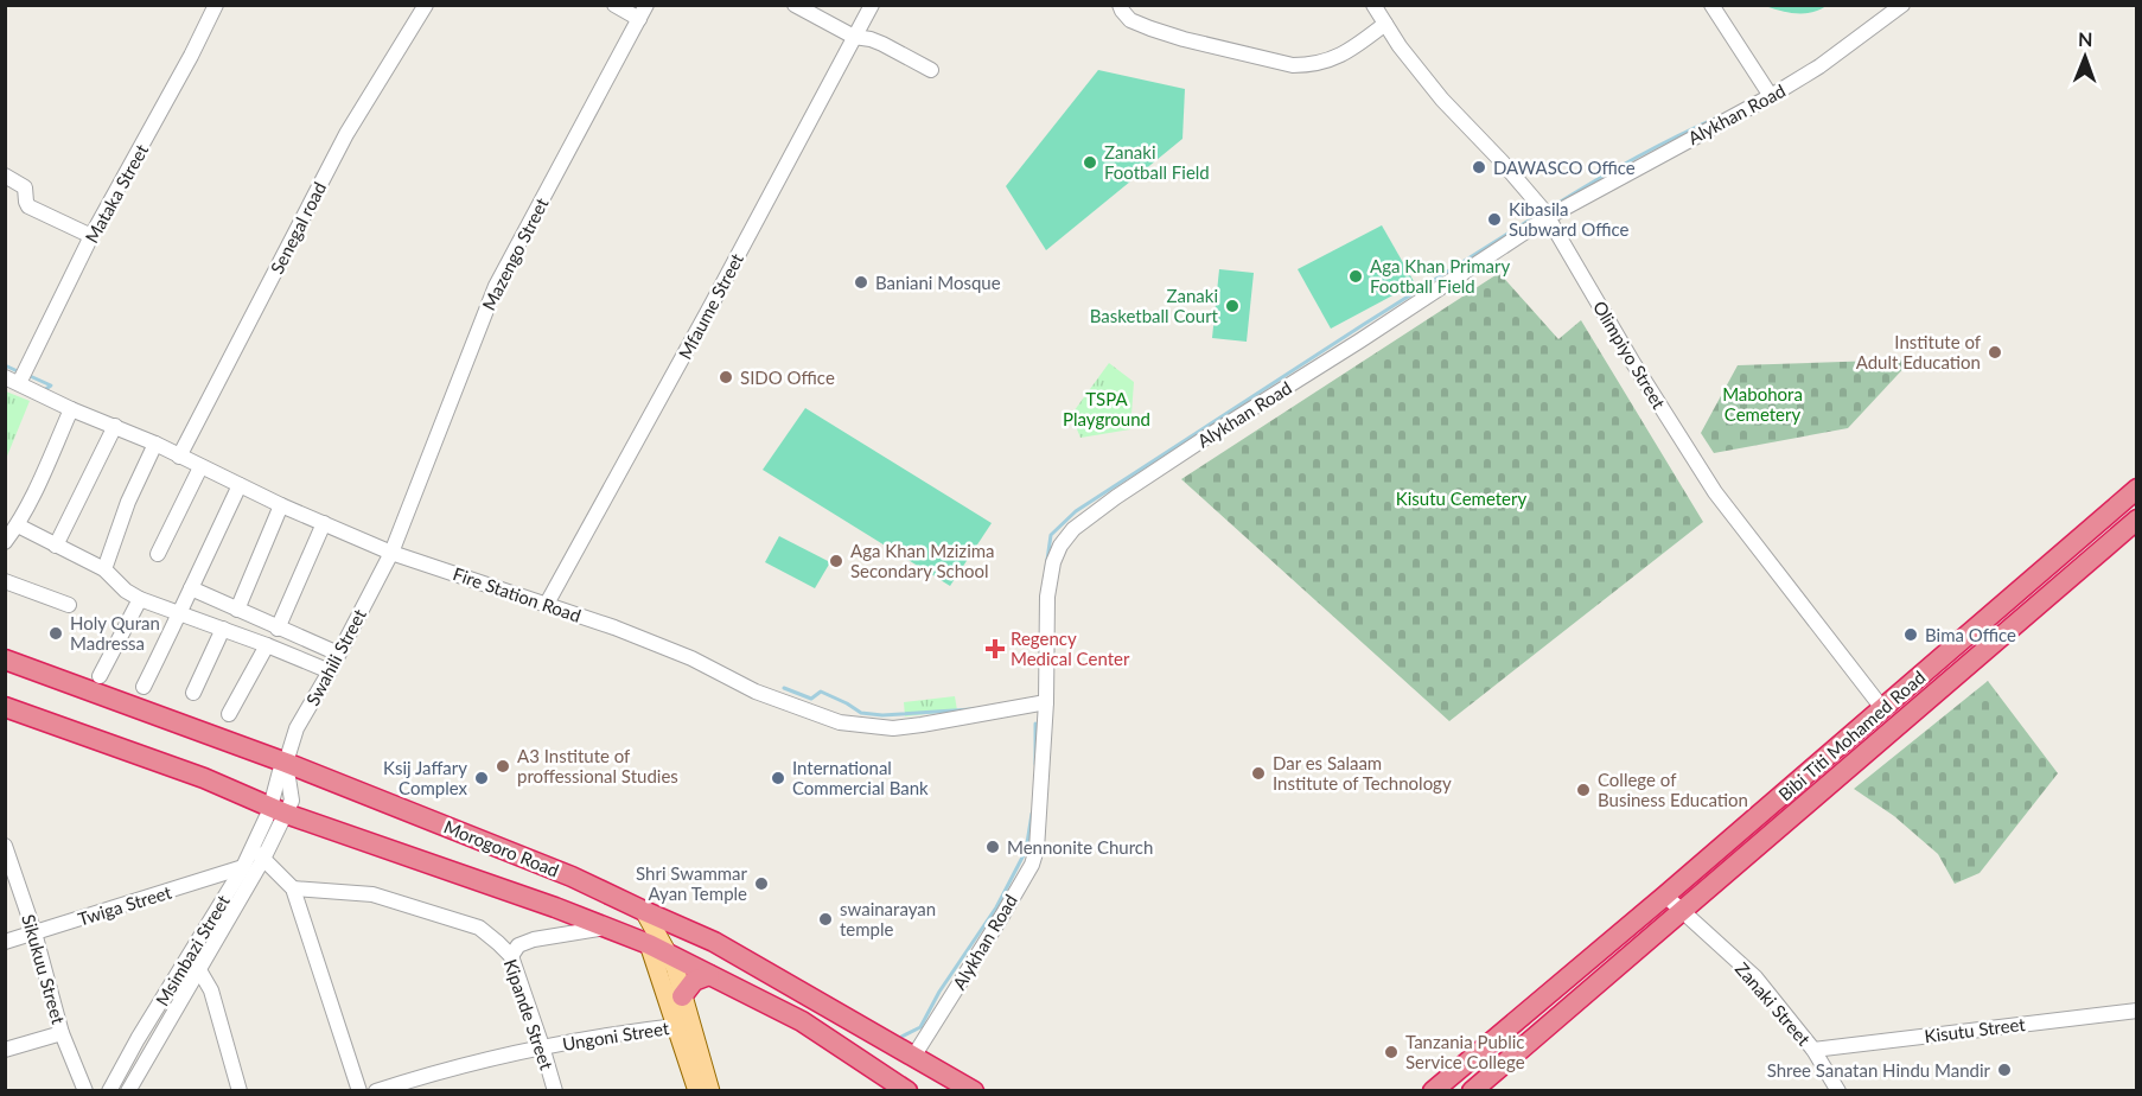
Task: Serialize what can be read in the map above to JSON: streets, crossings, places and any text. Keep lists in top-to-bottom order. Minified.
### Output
{"streets":{"highway":["Bibi Titi Mohamed Road","Morogoro Road"],"street":["Alykhan Road","Mataka Street","Senegal road","Mazengo Street","Mfaume Street","Olimpiyo Street","Fire Station Road","Swahili Street","Twiga Street","Msimbazi Street","Sikukuu Street","Zanaki Street","Kipande Street","Kisutu Street","Ungoni Street"]},"crossings":[["Alykhan Road","Olimpiyo Street"],["Alykhan Road","Fire Station Road"],["Alykhan Road","Morogoro Road"],["Mataka Street","Fire Station Road"],["Senegal road","Fire Station Road"],["Mazengo Street","Fire Station Road"],["Mazengo Street","Swahili Street"],["Mfaume Street","Fire Station Road"],["Olimpiyo Street","Bibi Titi Mohamed Road"],["Fire Station Road","Swahili Street"],["Swahili Street","Morogoro Road"],["Bibi Titi Mohamed Road","Zanaki Street"],["Morogoro Road","Msimbazi Street"],["Twiga Street","Msimbazi Street"],["Twiga Street","Sikukuu Street"],["Zanaki Street","Kisutu Street"],["Kipande Street","Ungoni Street"]],"parks":["Mabohora Cemetery","TSPA Playground","Kisutu Cemetery"],"places":{"other":["Zanaki Football Field","DAWASCO Office","Kibasila Subward Office","Aga Khan Primary Football Field","Baniani Mosque","Zanaki Basketball Court","Institute of Adult Education","SIDO Office","Aga Khan Mzizima Secondary School","Holy Quran Madressa","Bima Office","A3 Institute of proffessional Studies","Dar es Salaam Institute of Technology","Ksij Jaffary Complex","International Commercial Bank","College of Business Education","Mennonite Church","Shri Swammar Ayan Temple","swainarayan temple","Tanzania Public Service College","Shree Sanatan Hindu Mandir"],"health":["Regency Medical Center"]},"north":"top"}
